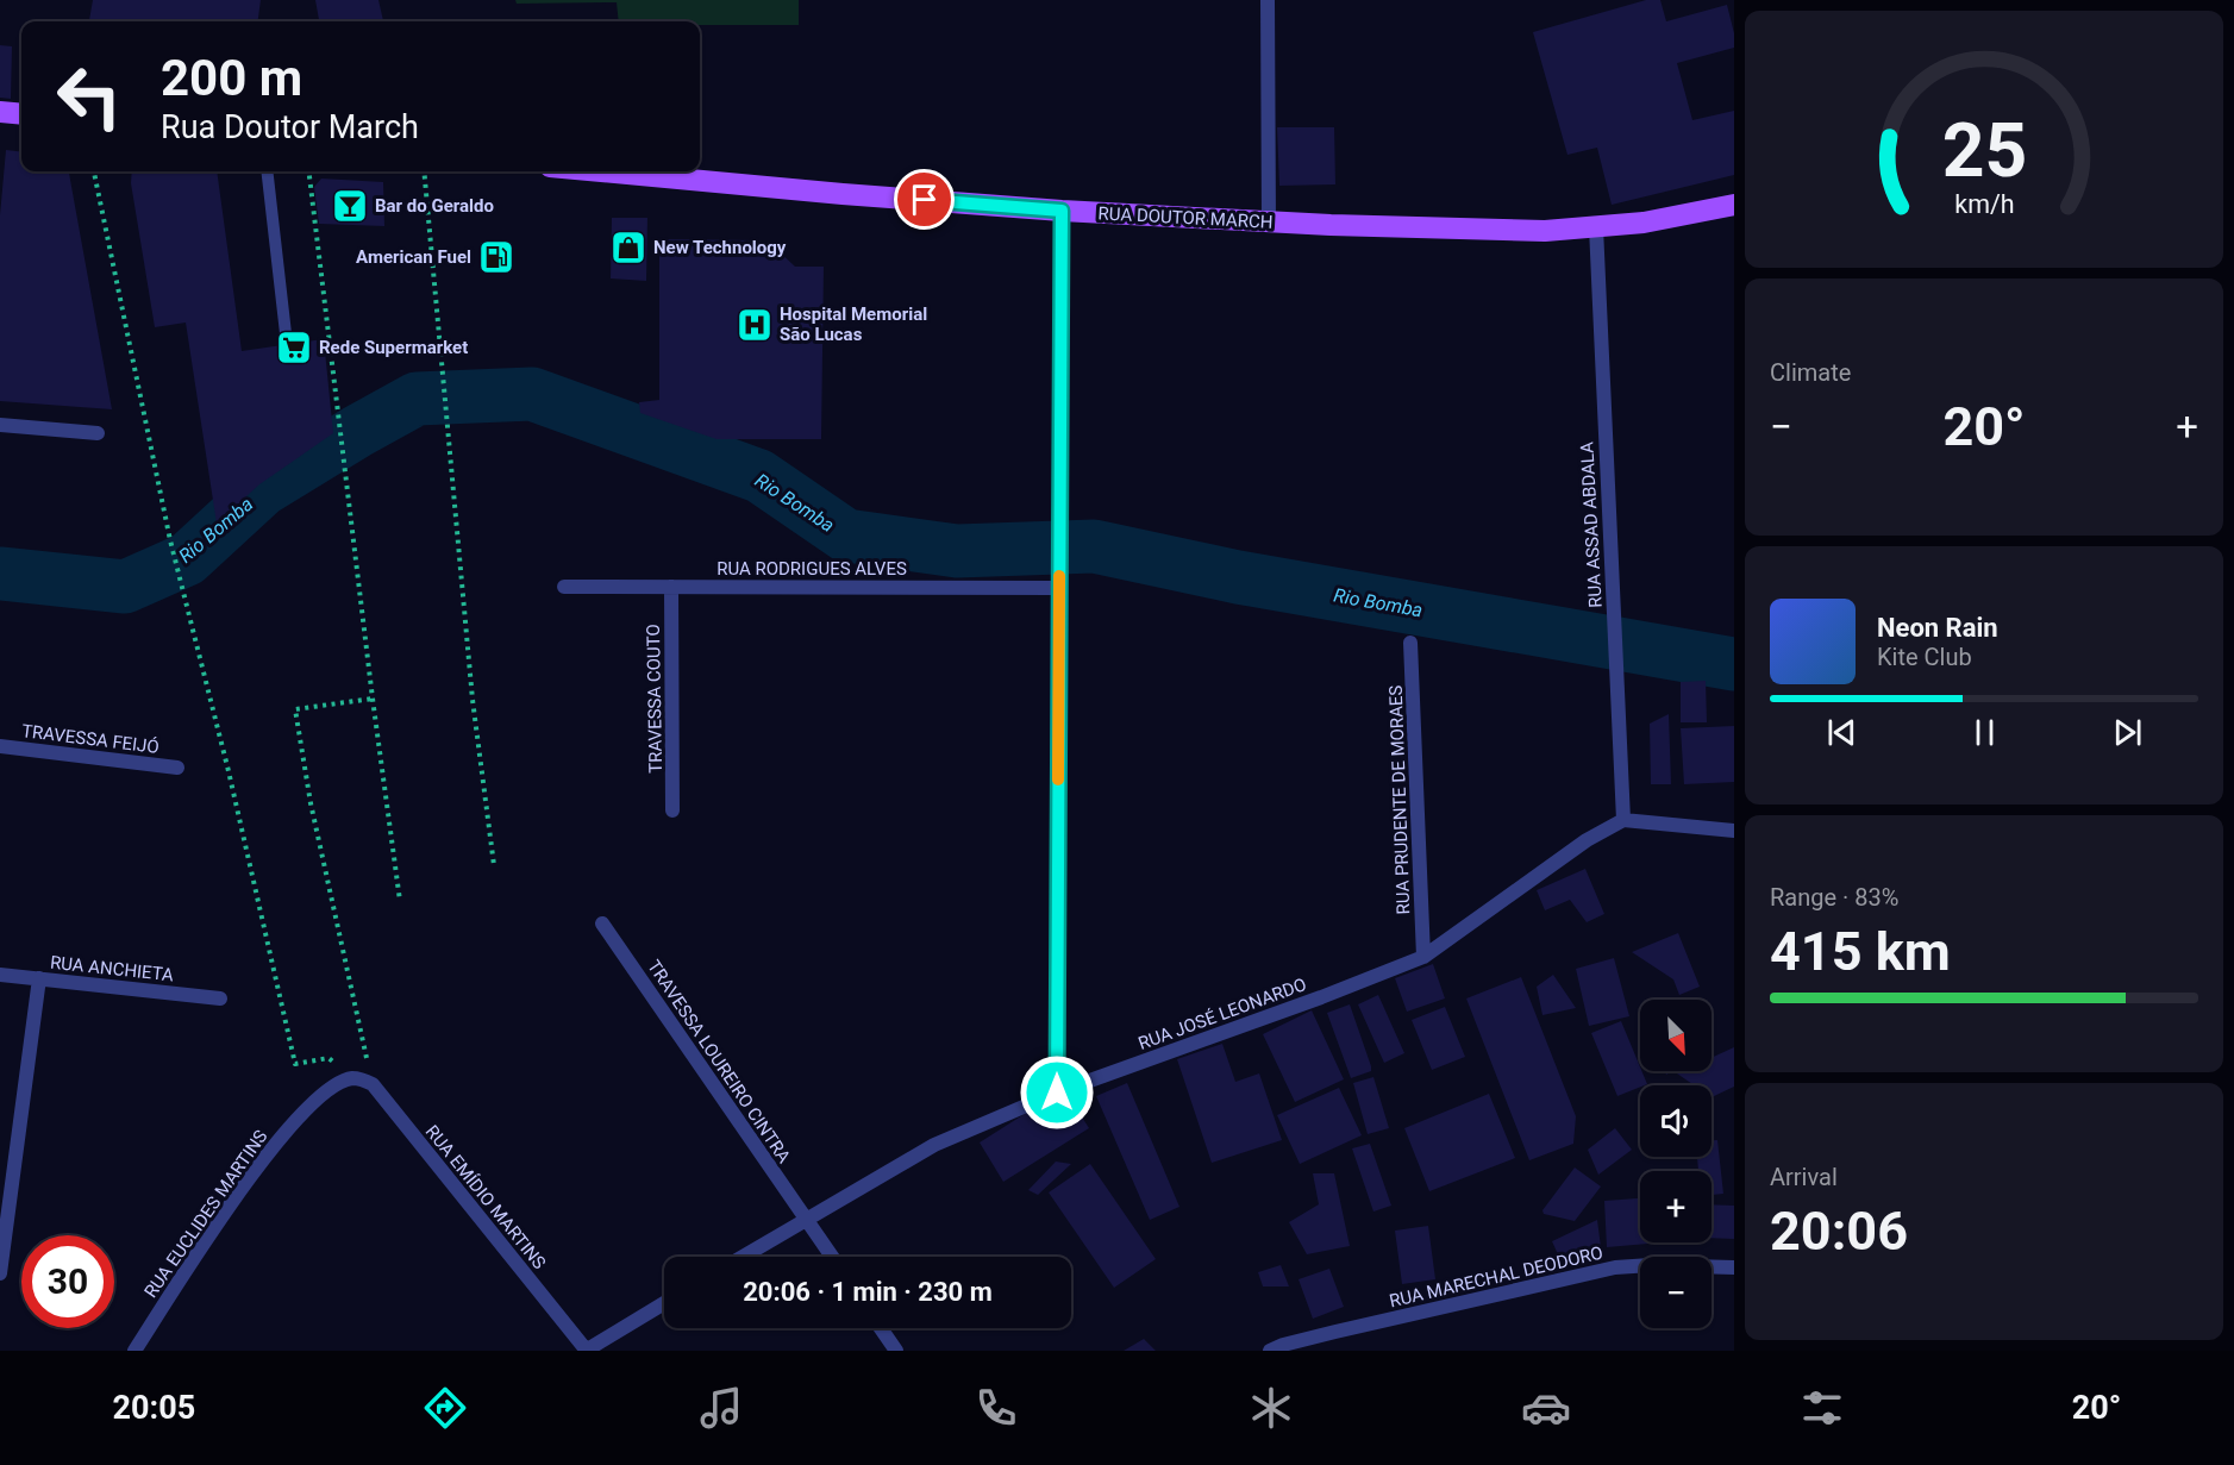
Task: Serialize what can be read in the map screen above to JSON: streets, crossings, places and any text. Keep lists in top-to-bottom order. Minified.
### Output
{"streets":{"main road":["RUA DOUTOR MARCH"],"street":["RUA ASSAD ABDALA","RUA RODRIGUES ALVES","TRAVESSA COUTO","TRAVESSA FEIJÓ","RUA PRUDENTE DE MORAES","RUA ANCHIETA","RUA JOSÉ LEONARDO","TRAVESSA LOUREIRO CINTRA","RUA EMÍDIO MARTINS","RUA EUCLIDES MARTINS","RUA MARECHAL DEODORO"]},"crossings":[["RUA DOUTOR MARCH","RUA ASSAD ABDALA"],["RUA ASSAD ABDALA","RUA JOSÉ LEONARDO"],["RUA RODRIGUES ALVES","TRAVESSA COUTO"],["RUA PRUDENTE DE MORAES","RUA JOSÉ LEONARDO"],["RUA JOSÉ LEONARDO","TRAVESSA LOUREIRO CINTRA"]],"water":["Rio Bomba"],"places":{"bar":["Bar do Geraldo"],"shop":["New Technology"],"fuel station":["American Fuel"],"hospital":["Hospital Memorial São Lucas"],"supermarket":["Rede Supermarket"]},"north":"bottom right","page":{"turn":["200 m","Rua Doutor March"],"tile":["Climate",["Range · 83%","415 km"],["Arrival","20:06"]],"heat":["−","20°","+"],"song":["Neon Rain","Kite Club"],"map_buttons":["+","−"],"limit":"30","trip":"20:06 · 1 min · 230 m","tabs":["20:05","20°"],"gauge":["25","km/h"]}}
